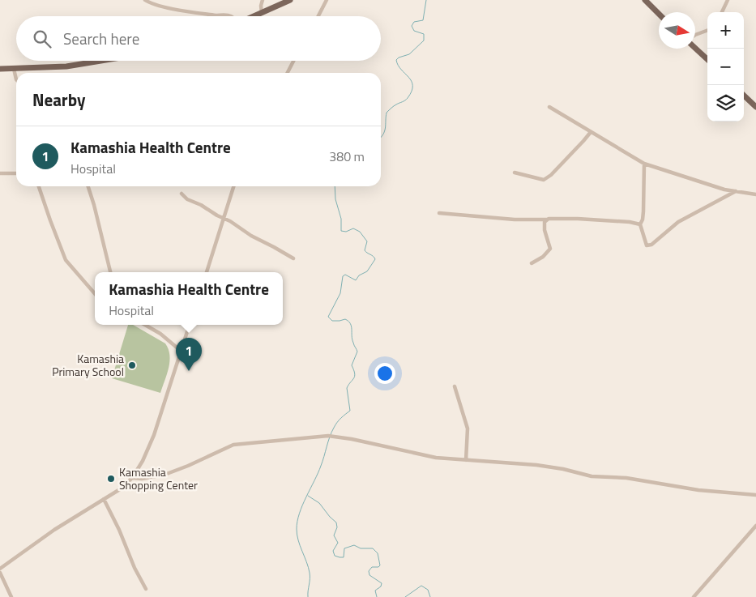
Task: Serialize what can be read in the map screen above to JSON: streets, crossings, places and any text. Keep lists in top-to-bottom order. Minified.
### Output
{"places":["Kamashia Primary School","Kamashia Shopping Center"],"north":"right","page":{"map_buttons":["+","−"],"search":"Search here","heading":"Nearby","list":[{"mark":"1","name":"Kamashia Health Centre","note":"Hospital","value":"380 m"}],"popup":["Kamashia Health Centre","Hospital"],"pins":"1"}}
